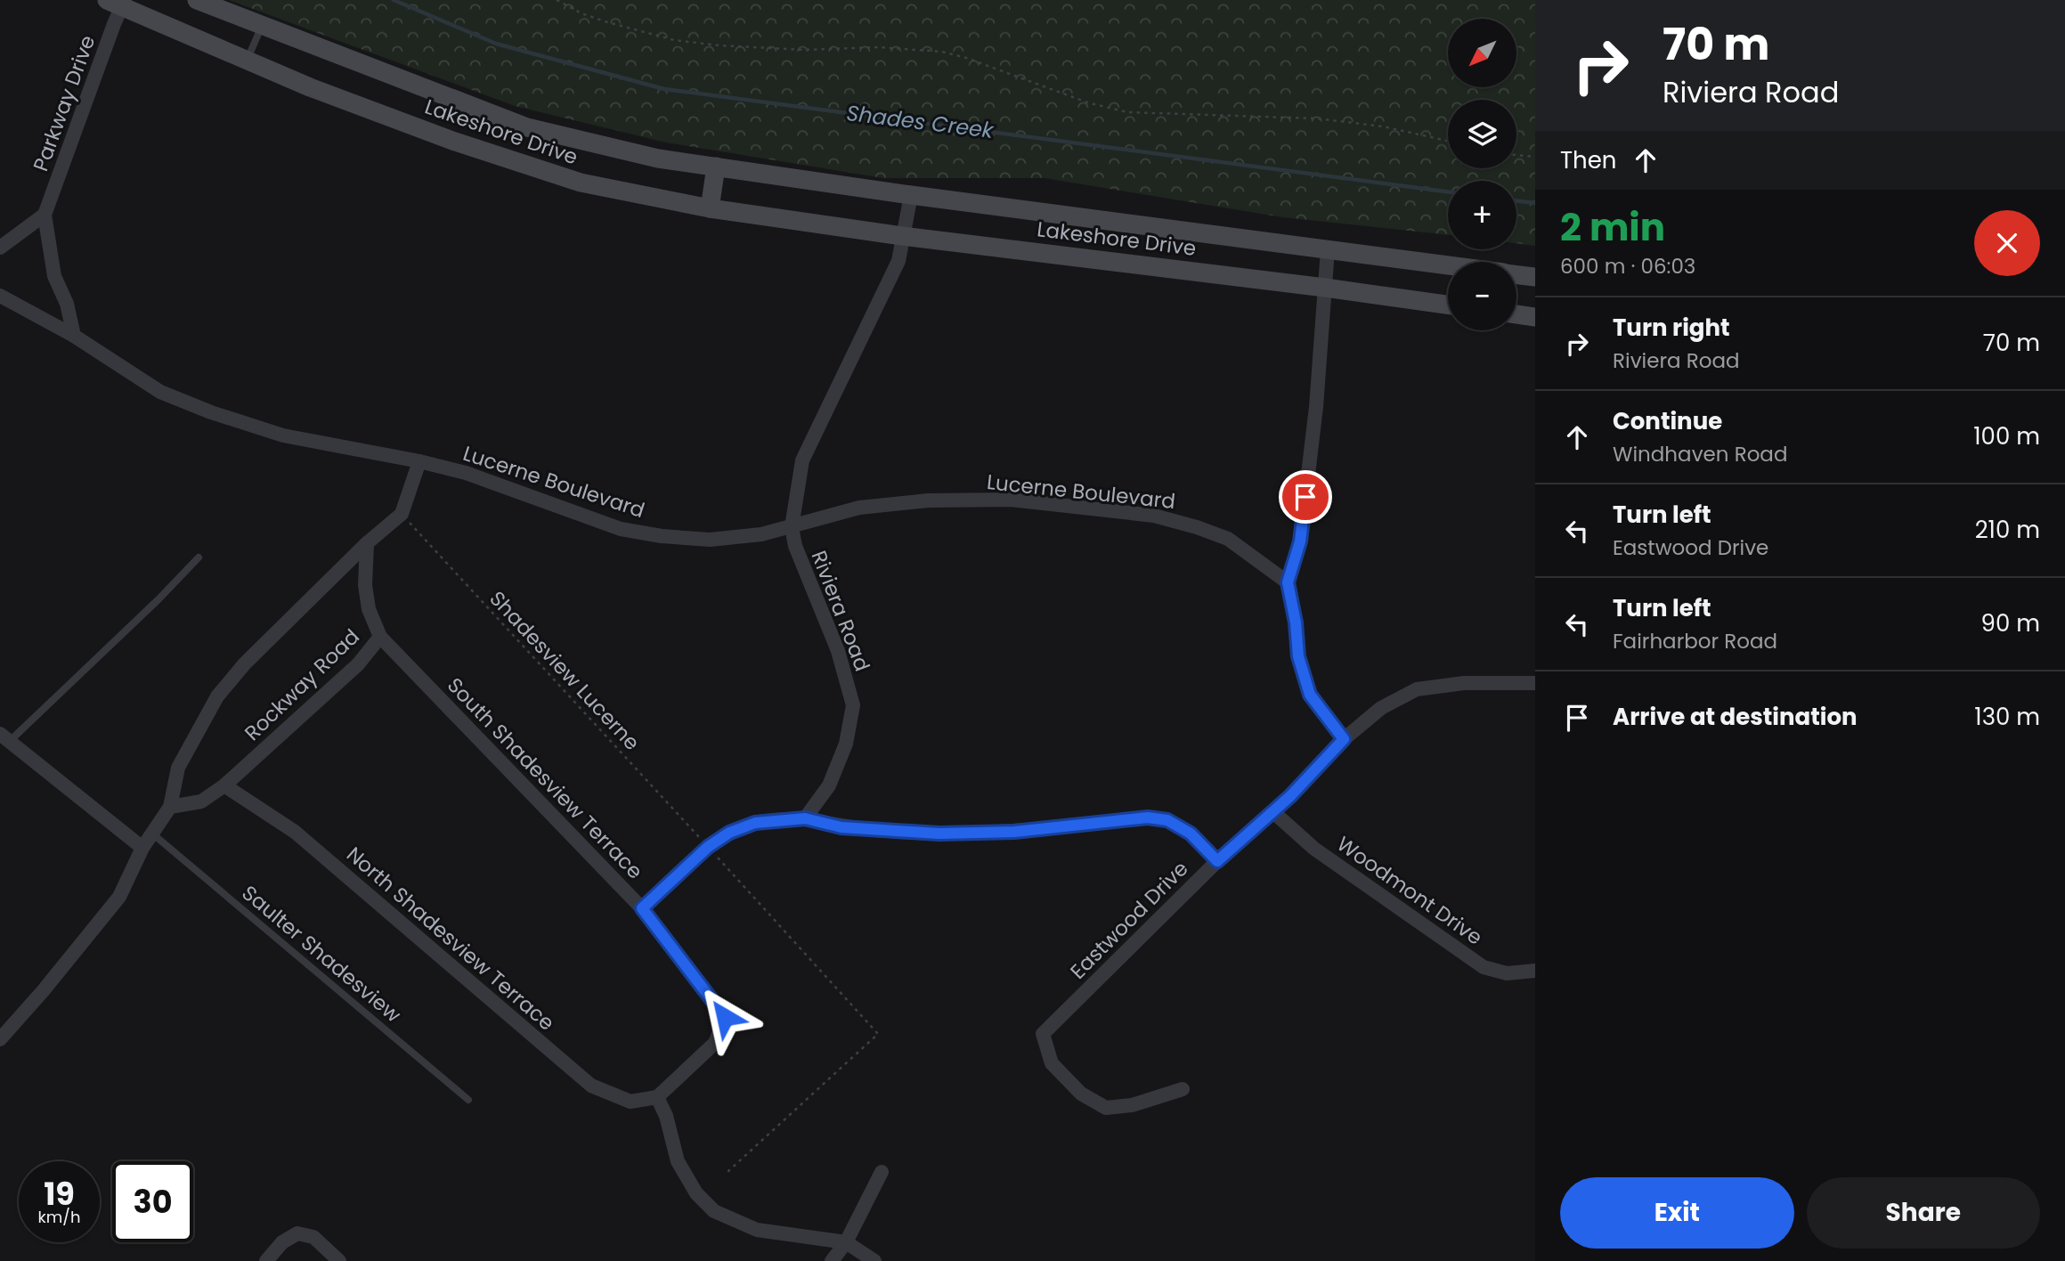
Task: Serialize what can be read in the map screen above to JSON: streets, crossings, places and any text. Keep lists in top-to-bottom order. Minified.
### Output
{"streets":{"main road":["Lakeshore Drive"],"street":["Parkway Drive","Lucerne Boulevard","Riviera Road","Rockway Road","South Shadesview Terrace","Woodmont Drive","Eastwood Drive","North Shadesview Terrace"],"lane":["Saulter Shadesview"],"path":["Shadesview Lucerne"]},"crossings":[["Parkway Drive","Lakeshore Drive"],["Lakeshore Drive","Riviera Road"],["Lucerne Boulevard","Riviera Road"],["Rockway Road","South Shadesview Terrace"],["Rockway Road","North Shadesview Terrace"],["South Shadesview Terrace","North Shadesview Terrace"],["Woodmont Drive","Eastwood Drive"]],"water":["Shades Creek"],"north":"bottom left","page":{"turn":["70 m","Riviera Road"],"map_buttons":["+","−"],"then":"Then","heading":["2 min","600 m · 06:03"],"list":[{"name":"Turn right","note":"Riviera Road","value":"70 m"},{"name":"Continue","note":"Windhaven Road","value":"100 m"},{"name":"Turn left","note":"Eastwood Drive","value":"210 m"},{"name":"Turn left","note":"Fairharbor Road","value":"90 m"},{"name":"Arrive at destination","value":"130 m"}],"speed":"19 km/h","limit":"30","buttons":["Exit","Share"]}}
